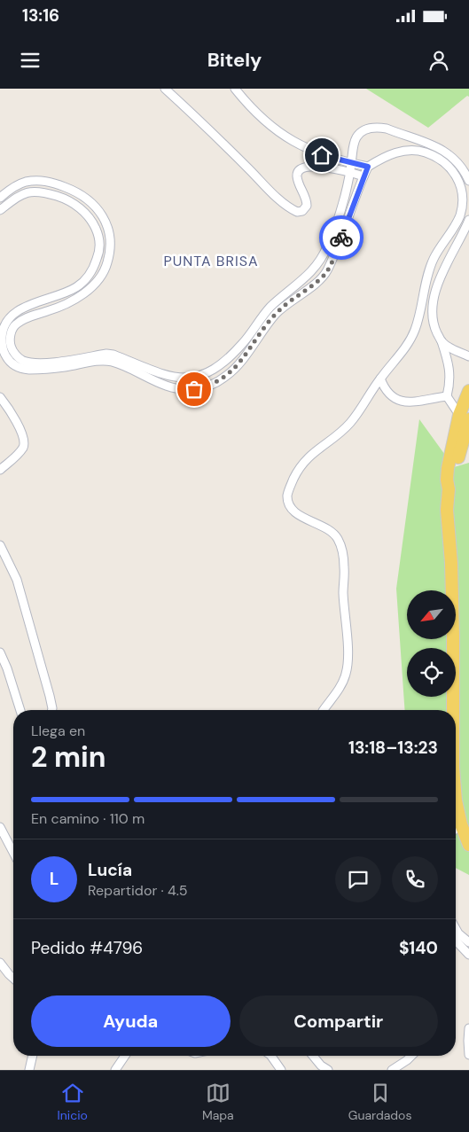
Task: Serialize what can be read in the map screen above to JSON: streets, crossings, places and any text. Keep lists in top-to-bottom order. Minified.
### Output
{"districts":["PUNTA BRISA"],"north":"bottom left","page":{"status":"13:16","header":"Bitely","heading":["2 min","Llega en","13:18–13:23"],"panel":["Lucía","Repartidor · 4.5","Pedido #4796","$140"],"bar":"En camino · 110 m","round":"L","buttons":["Ayuda","Compartir"],"tabs":["Inicio","Mapa","Guardados"]}}
